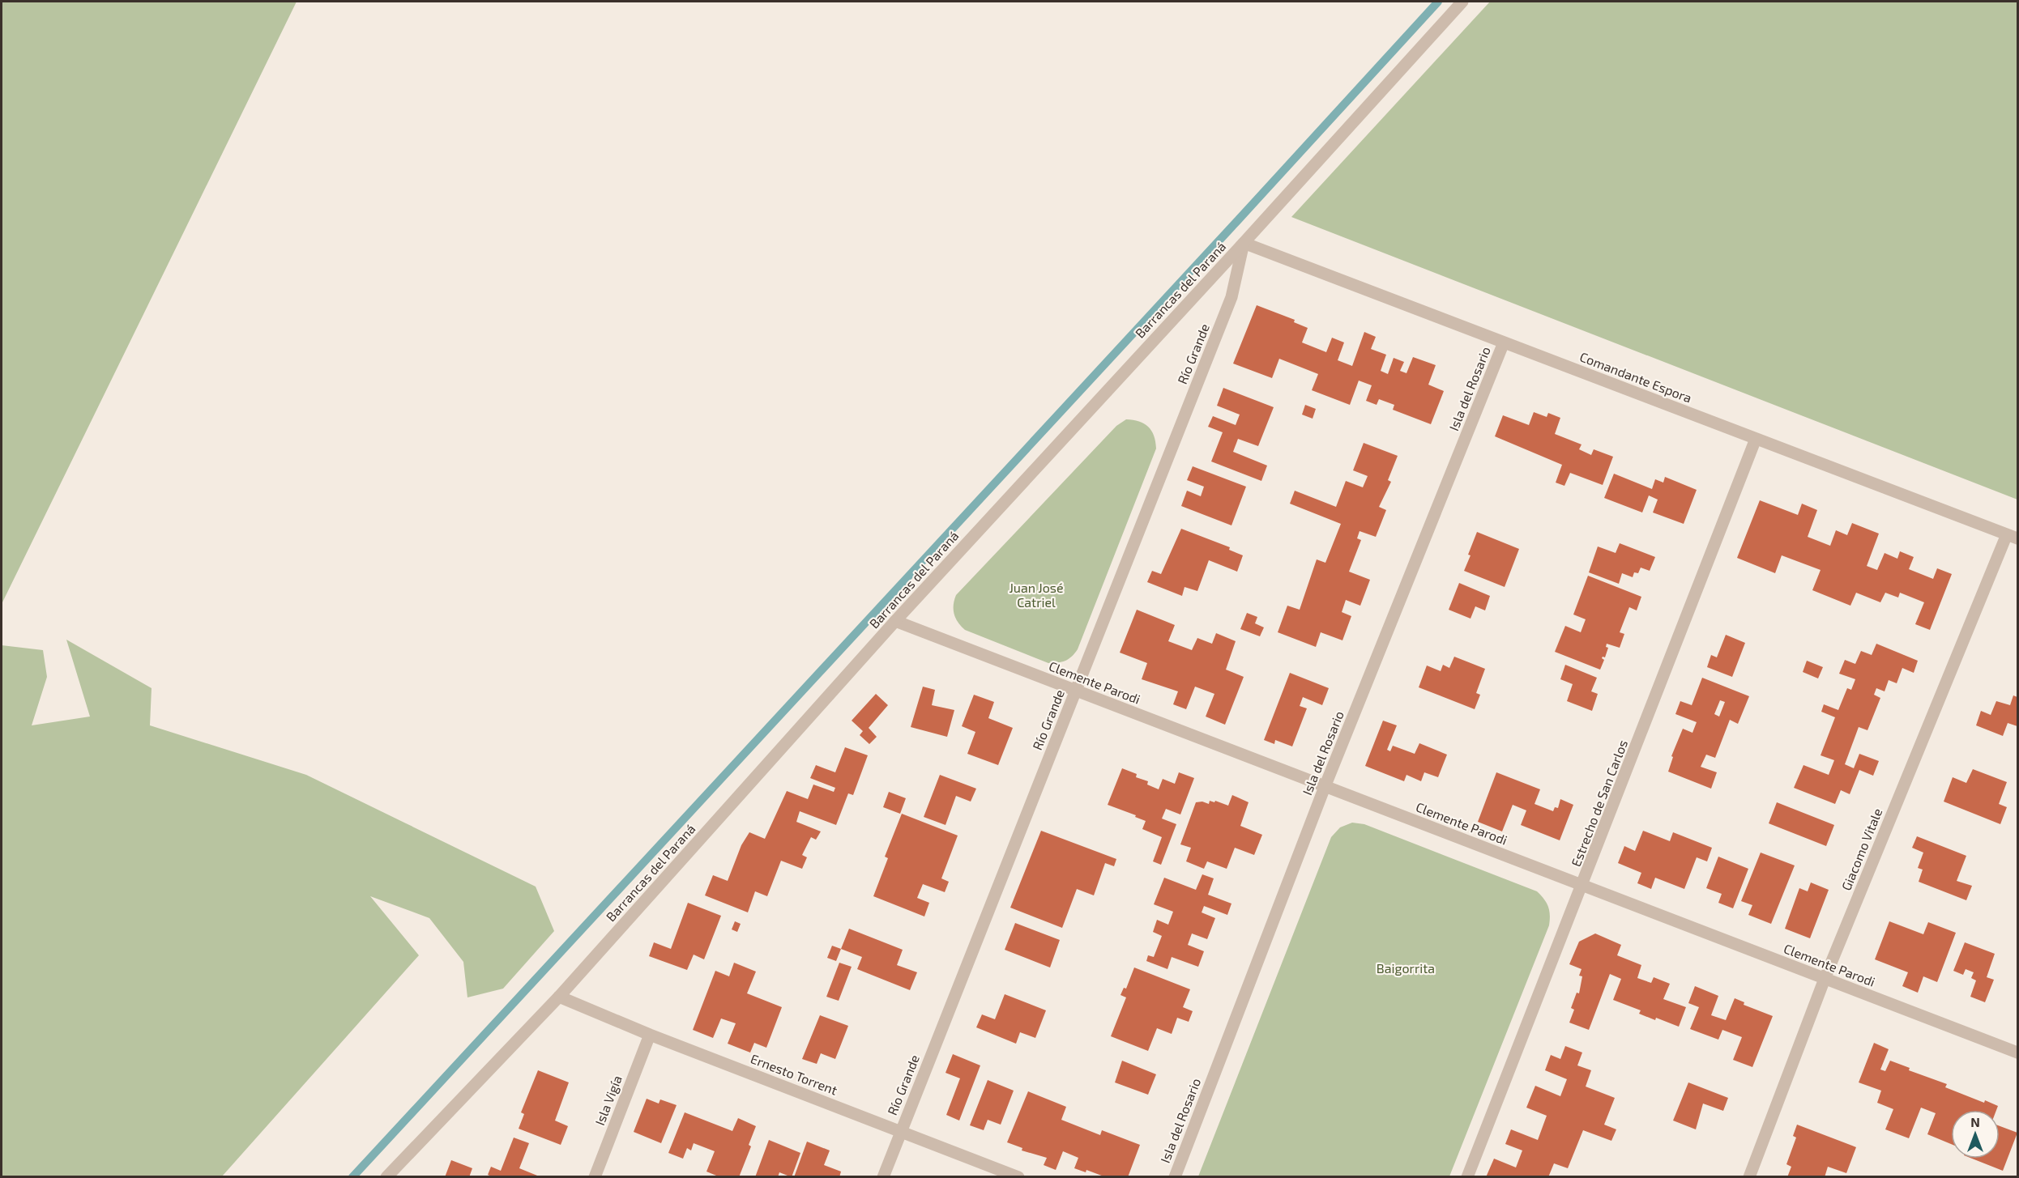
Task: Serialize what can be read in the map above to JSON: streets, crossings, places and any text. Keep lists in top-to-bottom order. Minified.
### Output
{"streets":{"street":["Barrancas del Paraná","Río Grande","Comandante Espora","Isla del Rosario","Clemente Parodi","Estrecho de San Carlos","Giacomo Vitale","Ernesto Torrent","Isla Vigía"]},"crossings":[["Barrancas del Paraná","Río Grande"],["Barrancas del Paraná","Comandante Espora"],["Barrancas del Paraná","Clemente Parodi"],["Barrancas del Paraná","Ernesto Torrent"],["Río Grande","Comandante Espora"],["Río Grande","Clemente Parodi"],["Río Grande","Ernesto Torrent"],["Comandante Espora","Isla del Rosario"],["Comandante Espora","Estrecho de San Carlos"],["Comandante Espora","Giacomo Vitale"],["Isla del Rosario","Clemente Parodi"],["Clemente Parodi","Estrecho de San Carlos"],["Clemente Parodi","Giacomo Vitale"],["Ernesto Torrent","Isla Vigía"]],"parks":["Juan José Catriel","Baigorrita"],"north":"top"}
